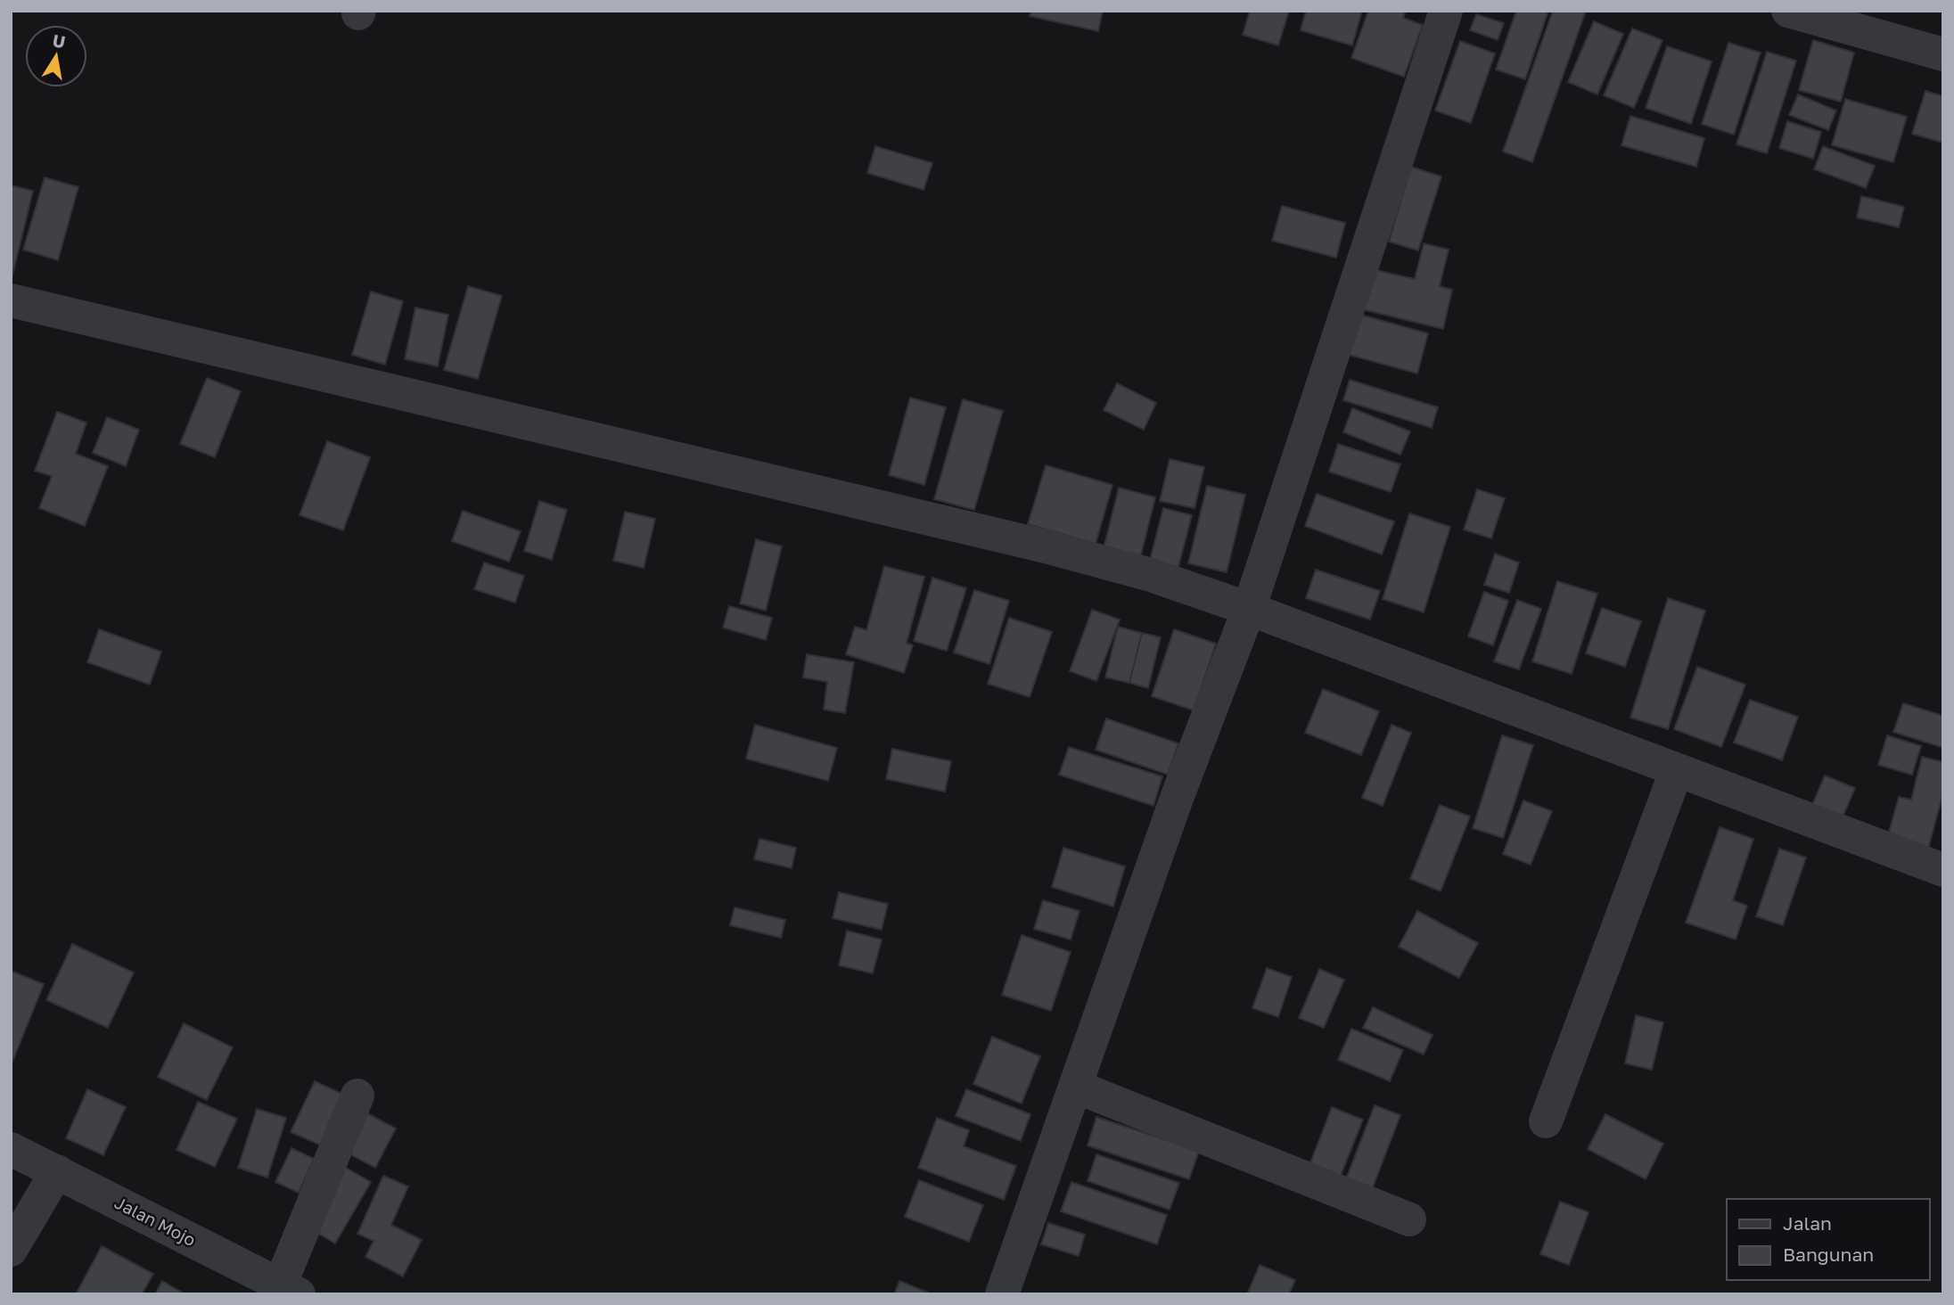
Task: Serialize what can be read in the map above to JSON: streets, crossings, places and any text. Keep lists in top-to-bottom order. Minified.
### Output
{"streets":{"street":["Jalan Mojo"]},"legend":["Jalan","Bangunan"],"north":"top"}
